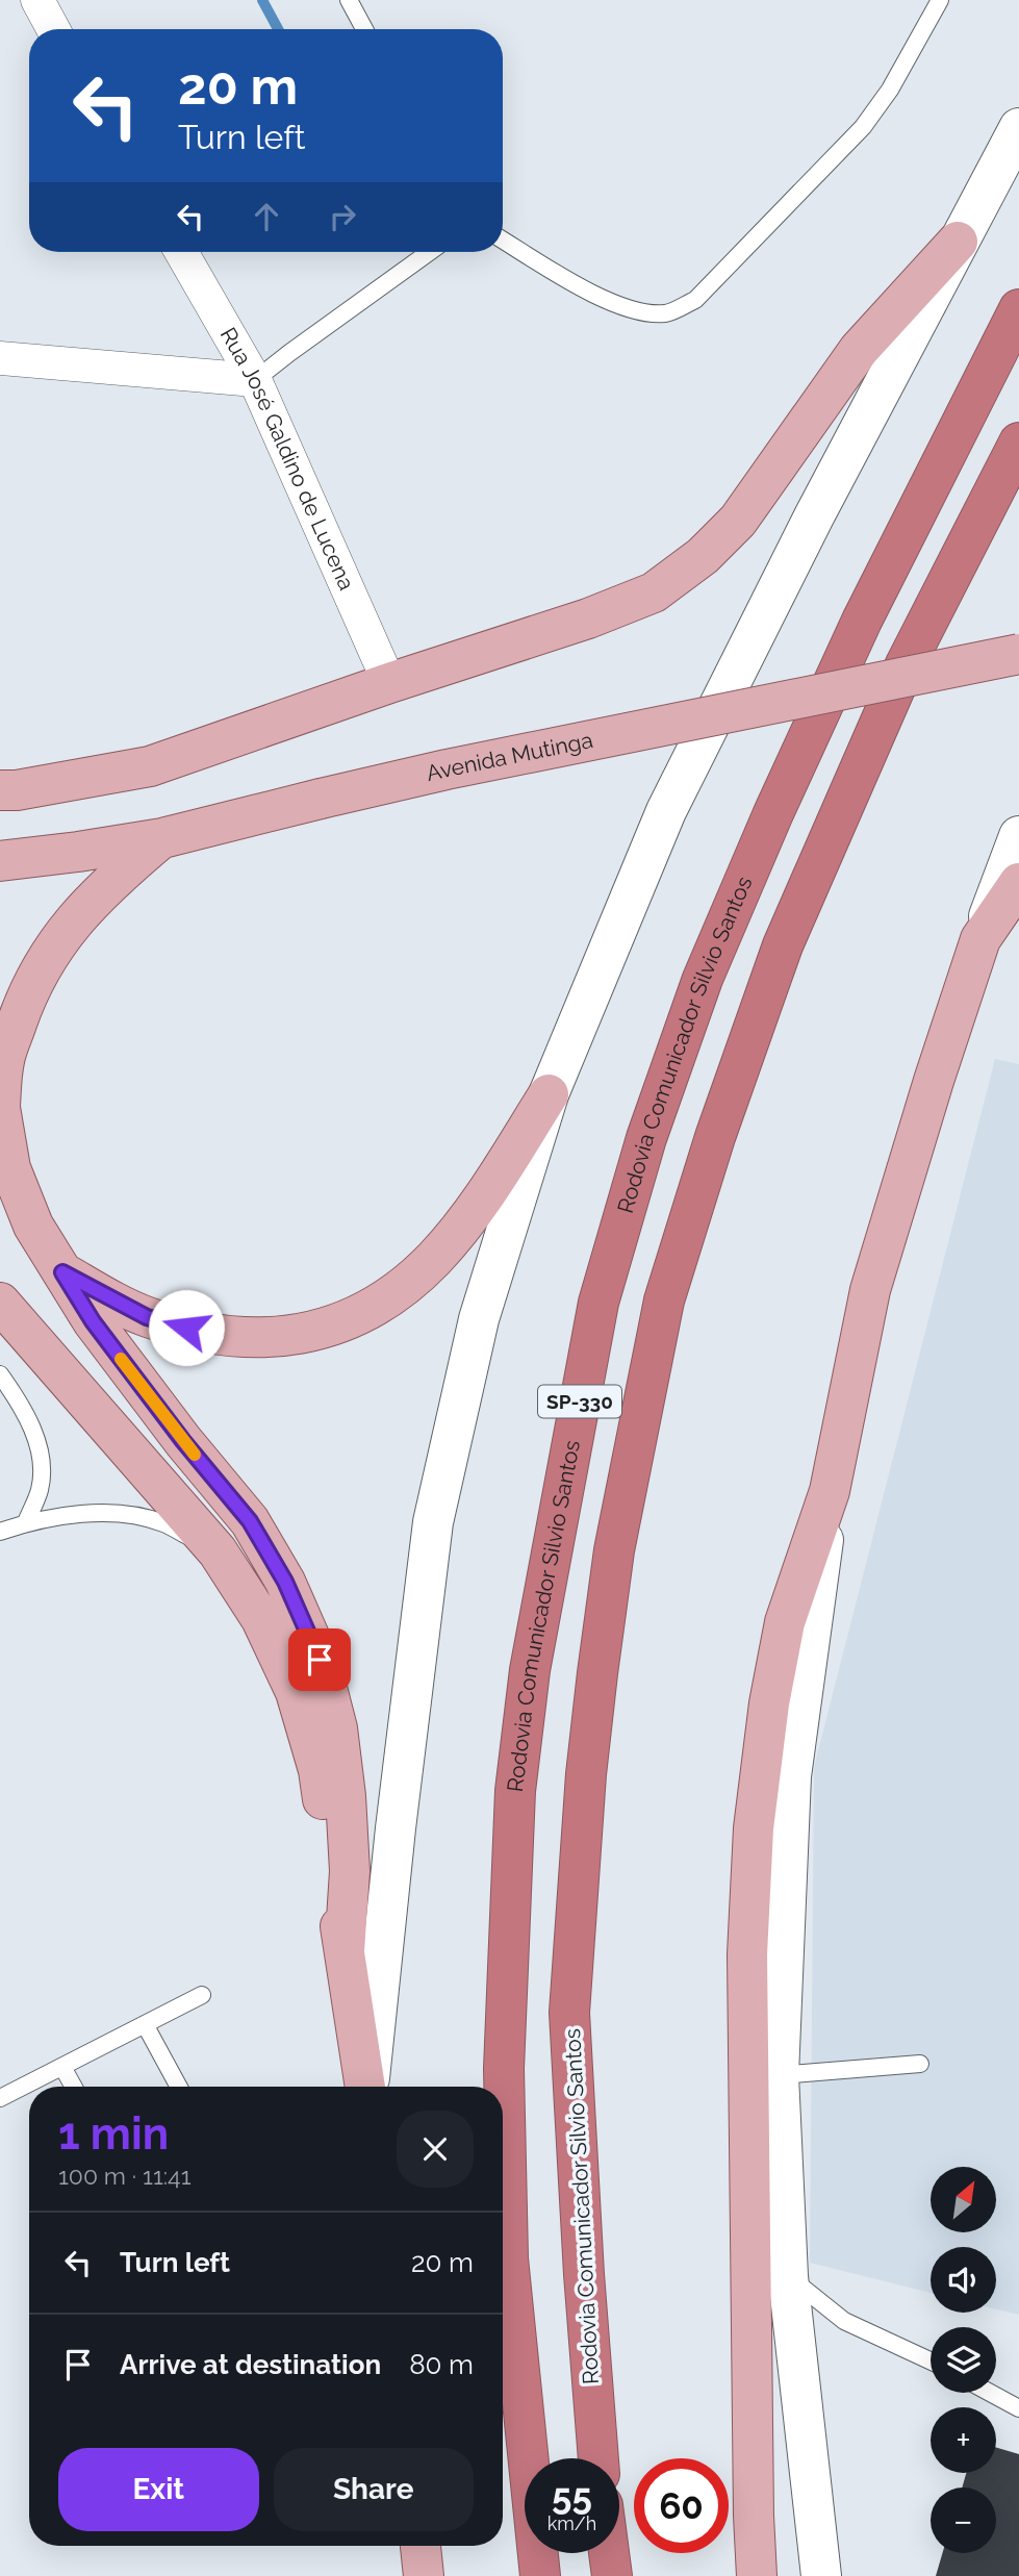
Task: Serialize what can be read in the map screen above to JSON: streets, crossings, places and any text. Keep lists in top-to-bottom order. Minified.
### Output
{"streets":{"highway":["Rodovia Comunicador Silvio Santos","SP-330"],"main road":["Avenida Mutinga"],"street":["Rua José Galdino de Lucena"]},"north":"top right","page":{"turn":["20 m","Turn left"],"heading":["1 min","100 m · 11:41"],"map_buttons":["+","−"],"list":[{"name":"Turn left","value":"20 m"},{"name":"Arrive at destination","value":"80 m"}],"buttons":["Exit","Share"],"speed":"55 km/h","limit":"60"}}
